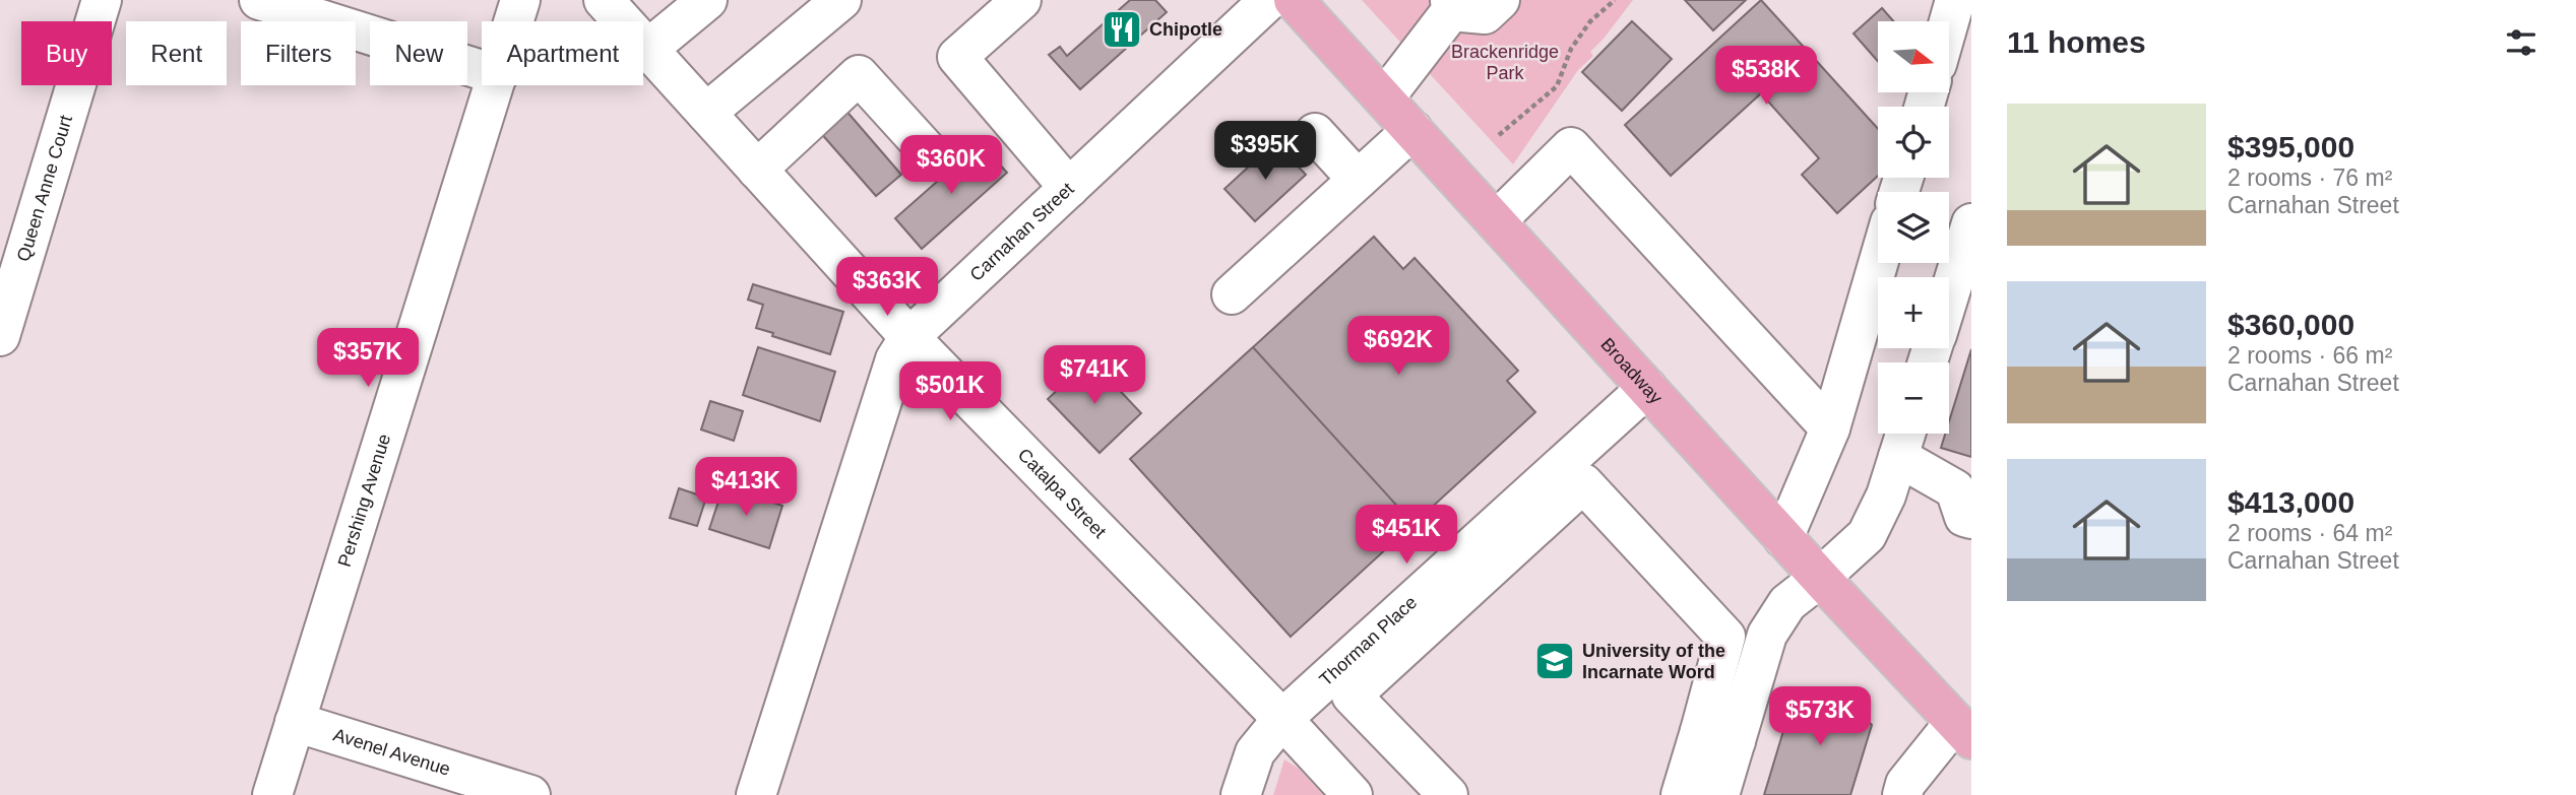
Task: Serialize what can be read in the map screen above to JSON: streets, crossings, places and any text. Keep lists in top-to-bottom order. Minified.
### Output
{"streets":{"main road":["Broadway"],"street":["Queen Anne Court","Carnahan Street","Catalpa Street","Pershing Avenue","Thorman Place","Avenel Avenue"]},"crossings":[["Carnahan Street","Catalpa Street"],["Broadway","Thorman Place"],["Catalpa Street","Thorman Place"],["Pershing Avenue","Avenel Avenue"]],"parks":["Brackenridge Park"],"places":{"restaurant":["Chipotle"],"school or university":["University of the Incarnate Word"]},"north":"right","page":{"heading":"11 homes","map_buttons":["+","−"],"chip":["Buy","Rent","Filters","New","Apartment"],"price":["$538K","$395K","$360K","$363K","$692K","$357K","$741K","$501K","$413K","$451K","$573K"],"list":[{"name":"$395,000","note":"2 rooms · 76 m² · Carnahan Street"},{"name":"$360,000","note":"2 rooms · 66 m² · Carnahan Street"},{"name":"$413,000","note":"2 rooms · 64 m² · Carnahan Street"}]}}
